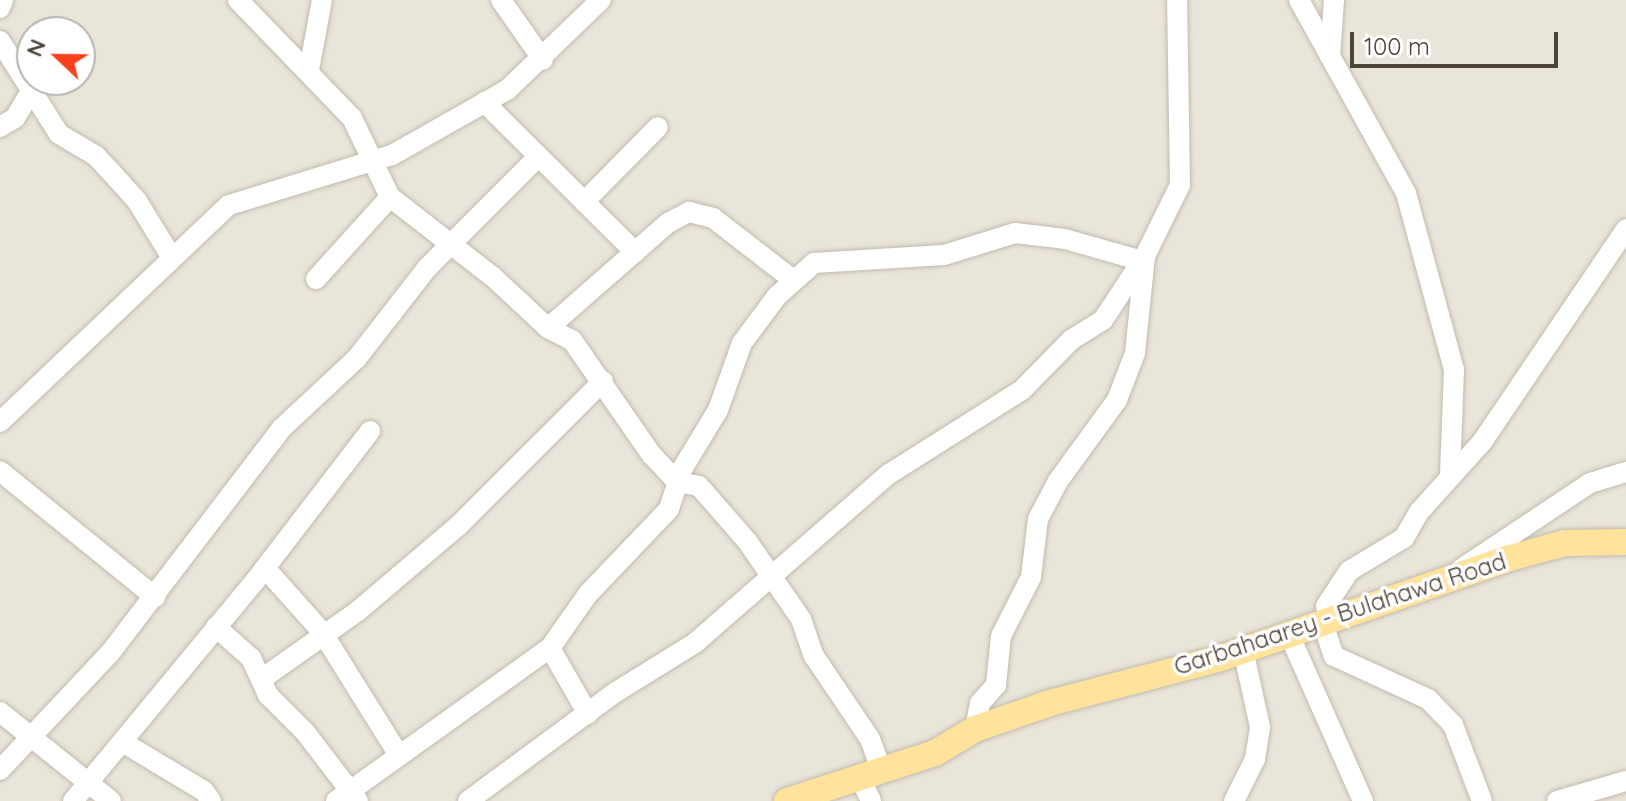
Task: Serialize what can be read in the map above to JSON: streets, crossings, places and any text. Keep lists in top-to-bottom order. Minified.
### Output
{"streets":{"main road":["Garbahaarey - Bulahawa Road"]},"scale_bar":"100 m","north":"left"}
